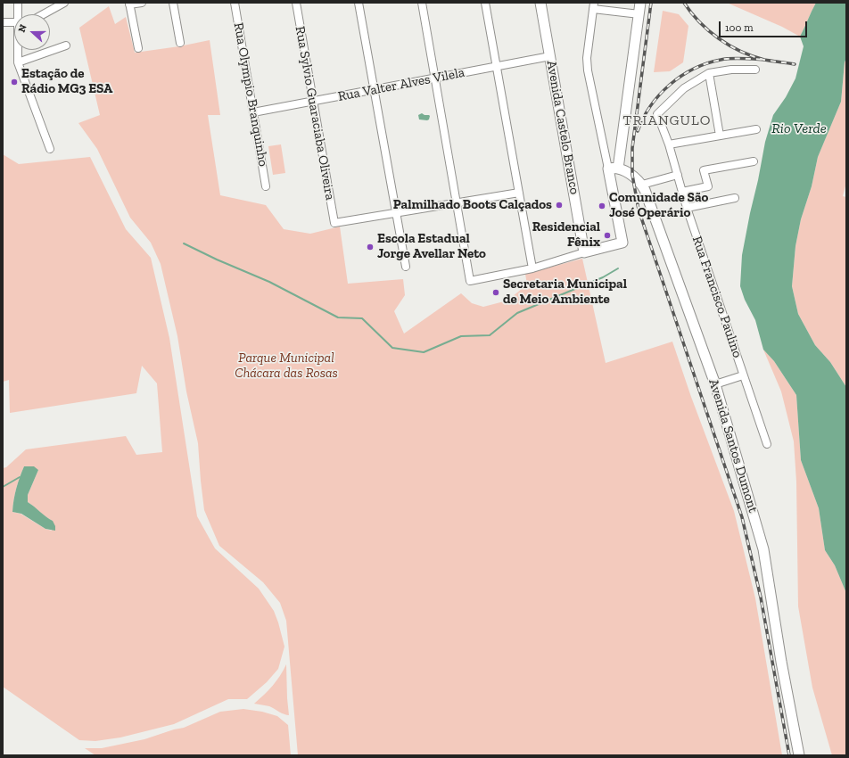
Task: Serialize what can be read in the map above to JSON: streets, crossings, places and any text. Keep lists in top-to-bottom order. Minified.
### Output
{"streets":{"street":["Rua Valter Alves Vilela","Rua Olympio Branquinho","Rua Sylvio Guaraciaba Oliveira","Avenida Castelo Branco","Rua Francisco Paulino","Avenida Santos Dumont"]},"crossings":[["Rua Valter Alves Vilela","Rua Olympio Branquinho"],["Rua Valter Alves Vilela","Rua Sylvio Guaraciaba Oliveira"],["Rua Valter Alves Vilela","Avenida Castelo Branco"]],"districts":["TRIANGULO"],"water":["Rio Verde"],"parks":["Parque Municipal Chácara das Rosas"],"places":["Estação de Rádio MG3 ESA","Palmilhado Boots Calçados","Comunidade São José Operário","Residencial Fênix","Escola Estadual Jorge Avellar Neto","Secretaria Municipal de Meio Ambiente"],"scale_bar":"100 m","north":"left"}
